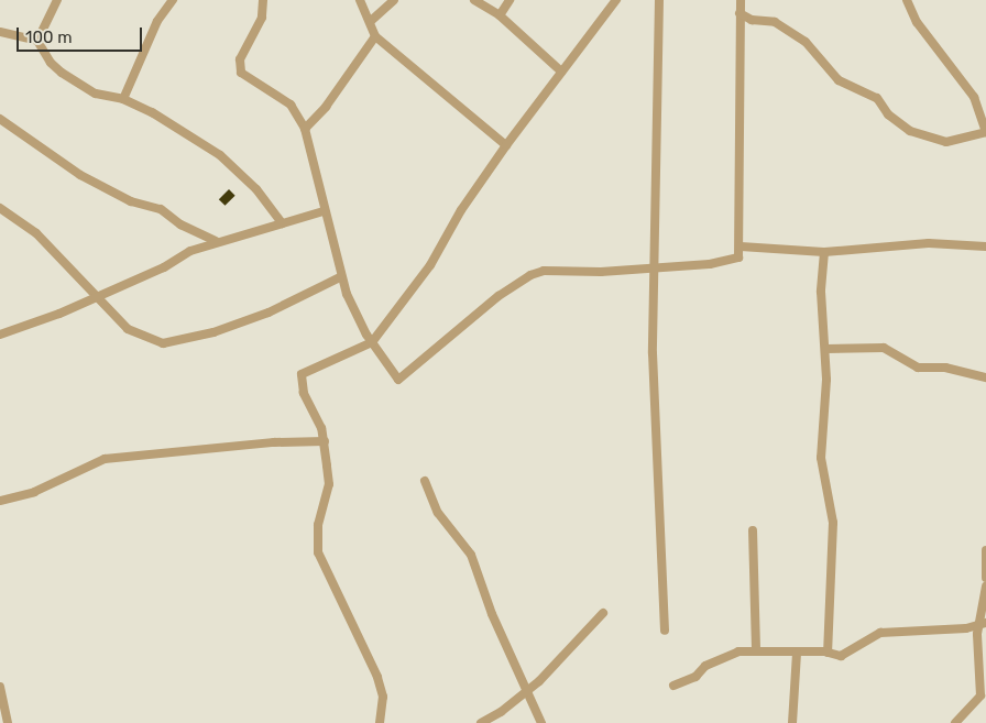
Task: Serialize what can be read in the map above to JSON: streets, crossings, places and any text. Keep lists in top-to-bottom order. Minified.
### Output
{"scale_bar":"100 m"}
